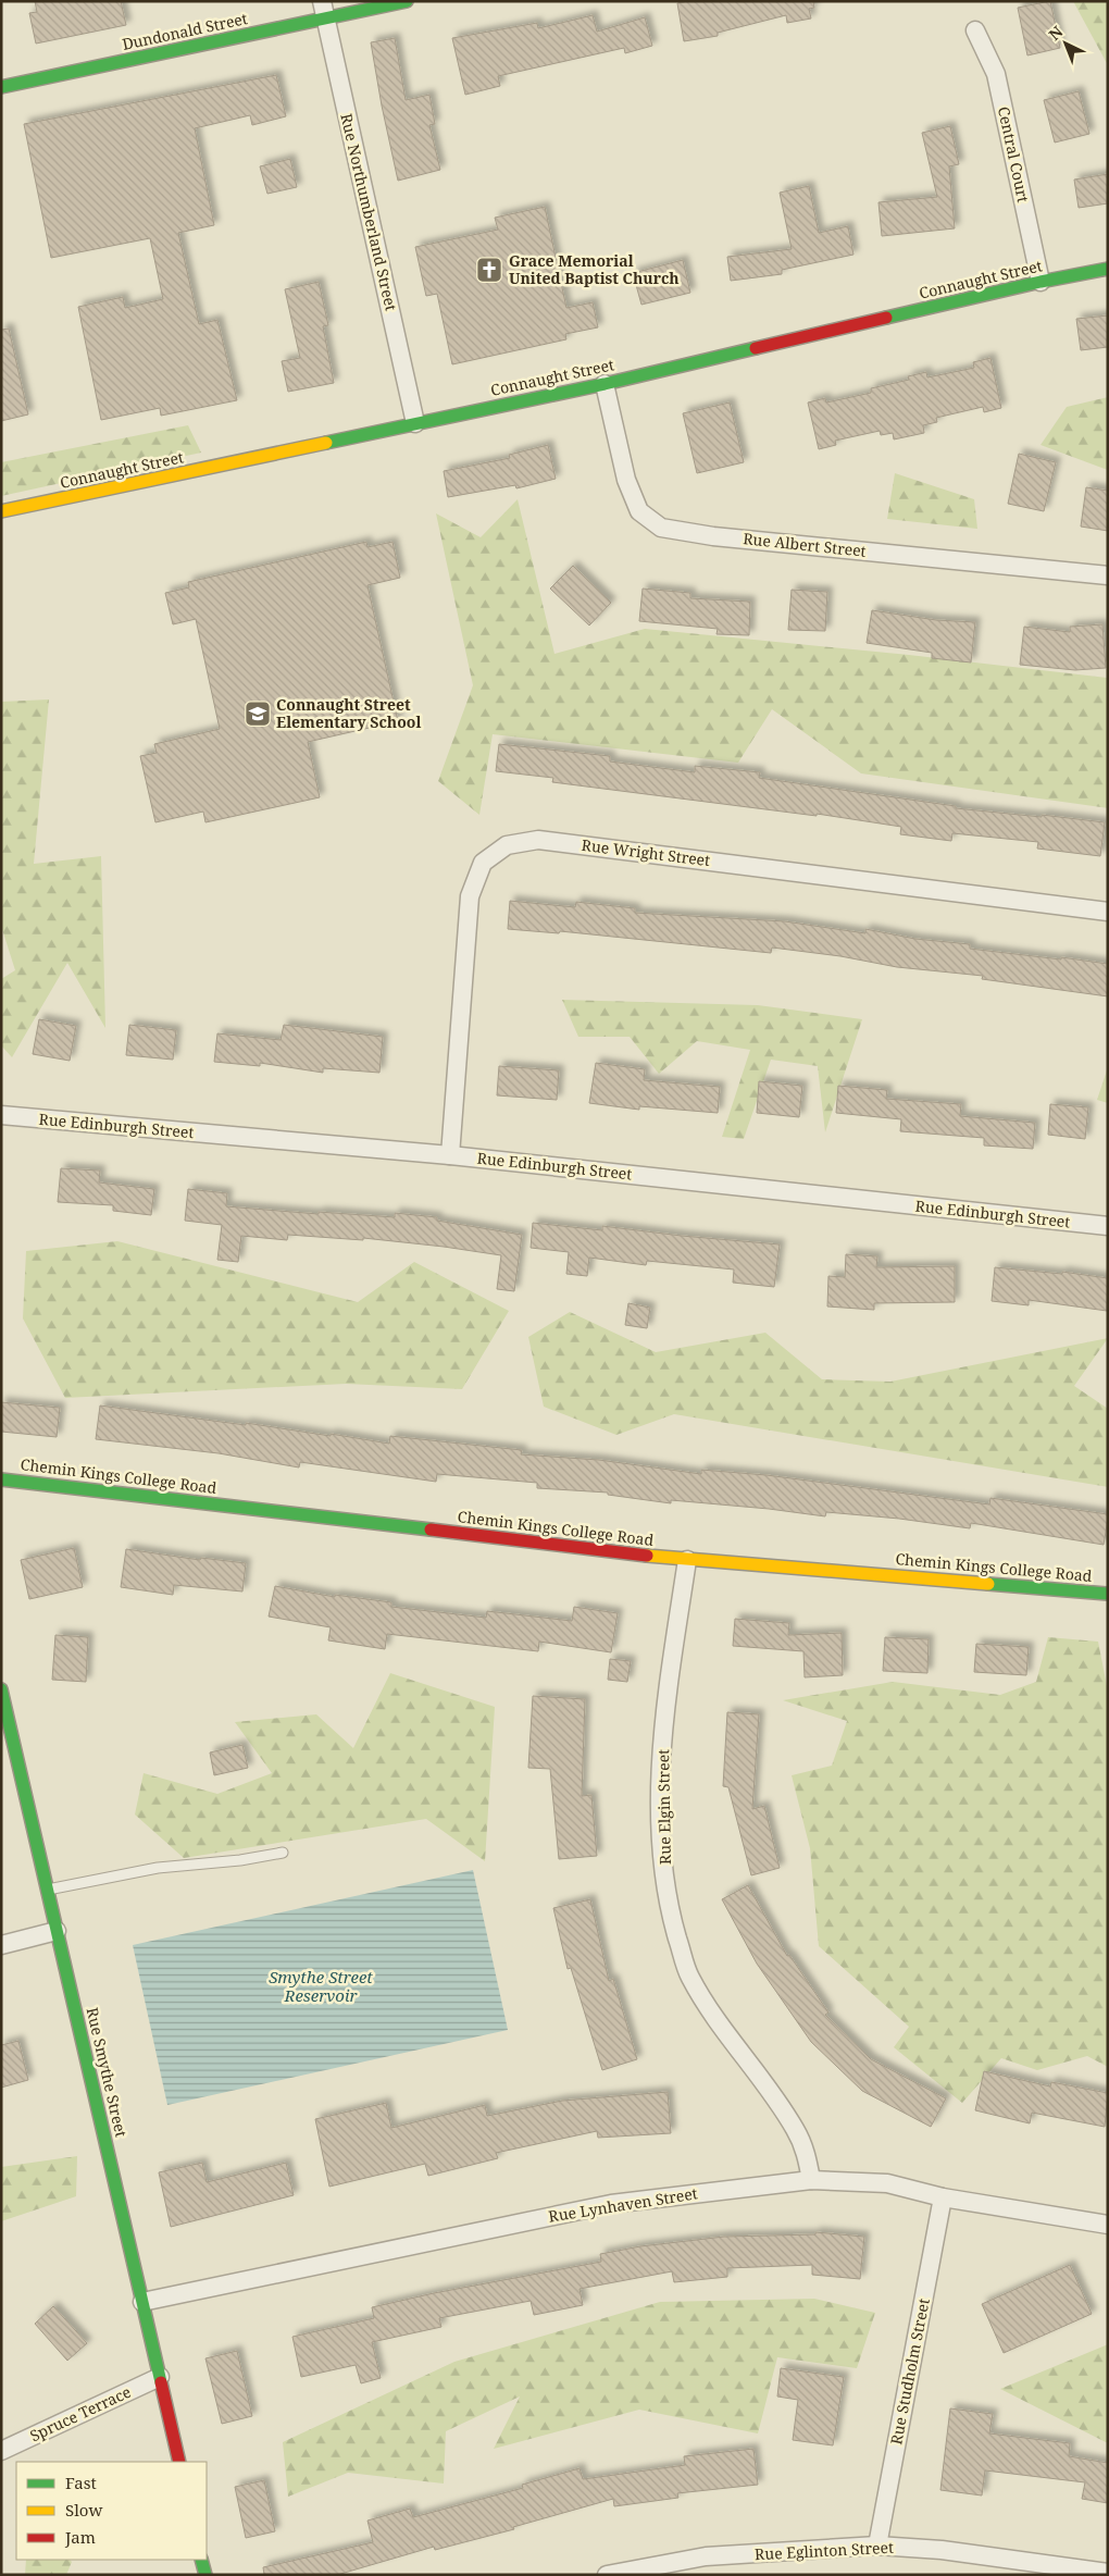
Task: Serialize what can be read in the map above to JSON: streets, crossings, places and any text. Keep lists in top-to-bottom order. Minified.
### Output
{"streets":{"street":["Dundonald Street","Central Court","Rue Northumberland Street","Connaught Street","Rue Albert Street","Rue Wright Street","Rue Edinburgh Street","Chemin Kings College Road","Rue Elgin Street","Rue Smythe Street","Rue Lynhaven Street","Rue Studholm Street","Spruce Terrace","Rue Eglinton Street"]},"crossings":[["Dundonald Street","Rue Northumberland Street"],["Central Court","Connaught Street"],["Rue Northumberland Street","Connaught Street"],["Connaught Street","Rue Albert Street"],["Rue Wright Street","Rue Edinburgh Street"],["Chemin Kings College Road","Rue Elgin Street"],["Rue Elgin Street","Rue Lynhaven Street"],["Rue Smythe Street","Rue Lynhaven Street"],["Rue Smythe Street","Spruce Terrace"],["Rue Lynhaven Street","Rue Studholm Street"],["Rue Studholm Street","Rue Eglinton Street"]],"water":["Smythe Street Reservoir"],"places":{"church":["Grace Memorial United Baptist Church"],"school or university":["Connaught Street Elementary School"]},"legend":["Fast","Slow","Jam"],"north":"top left"}
